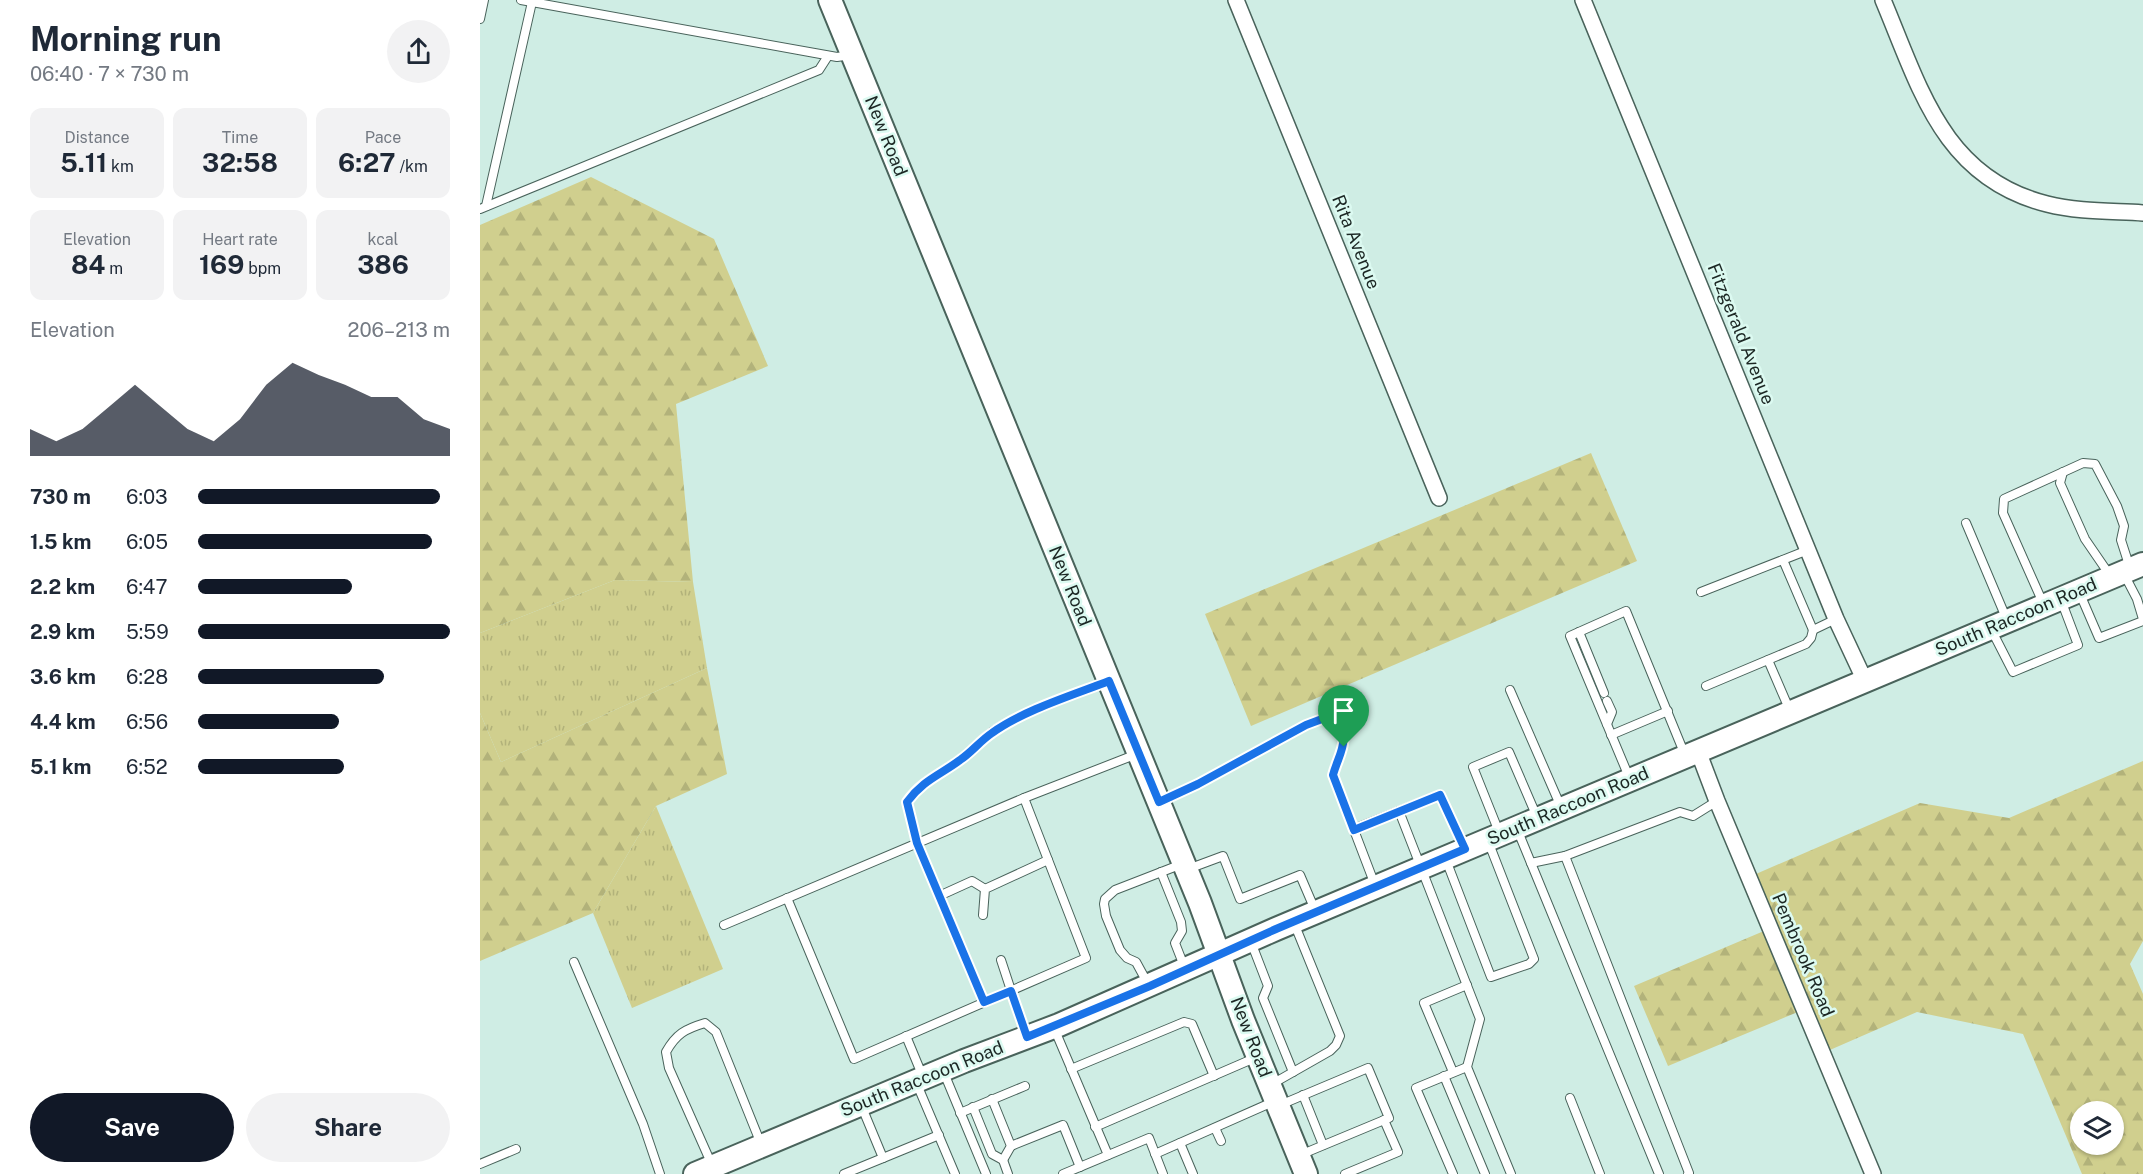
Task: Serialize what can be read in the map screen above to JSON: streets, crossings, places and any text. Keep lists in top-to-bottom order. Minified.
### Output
{"streets":{"street":["New Road","Rita Avenue","Fitzgerald Avenue","South Raccoon Road","Pembrook Road"]},"crossings":[["New Road","South Raccoon Road"],["Fitzgerald Avenue","South Raccoon Road"],["South Raccoon Road","Pembrook Road"]],"page":{"heading":["Morning run","06:40 · 7 × 730 m"],"stats":[["Distance","5.11 km"],["Time","32:58"],["Pace","6:27 /km"],["Elevation","84 m"],["Heart rate","169 bpm"],["kcal","386"]],"chart":["Elevation","206–213 m"],"list":[{"name":"730 m","note":"6:03"},{"name":"1.5 km","note":"6:05"},{"name":"2.2 km","note":"6:47"},{"name":"2.9 km","note":"5:59"},{"name":"3.6 km","note":"6:28"},{"name":"4.4 km","note":"6:56"},{"name":"5.1 km","note":"6:52"}],"buttons":["Save","Share"]}}
